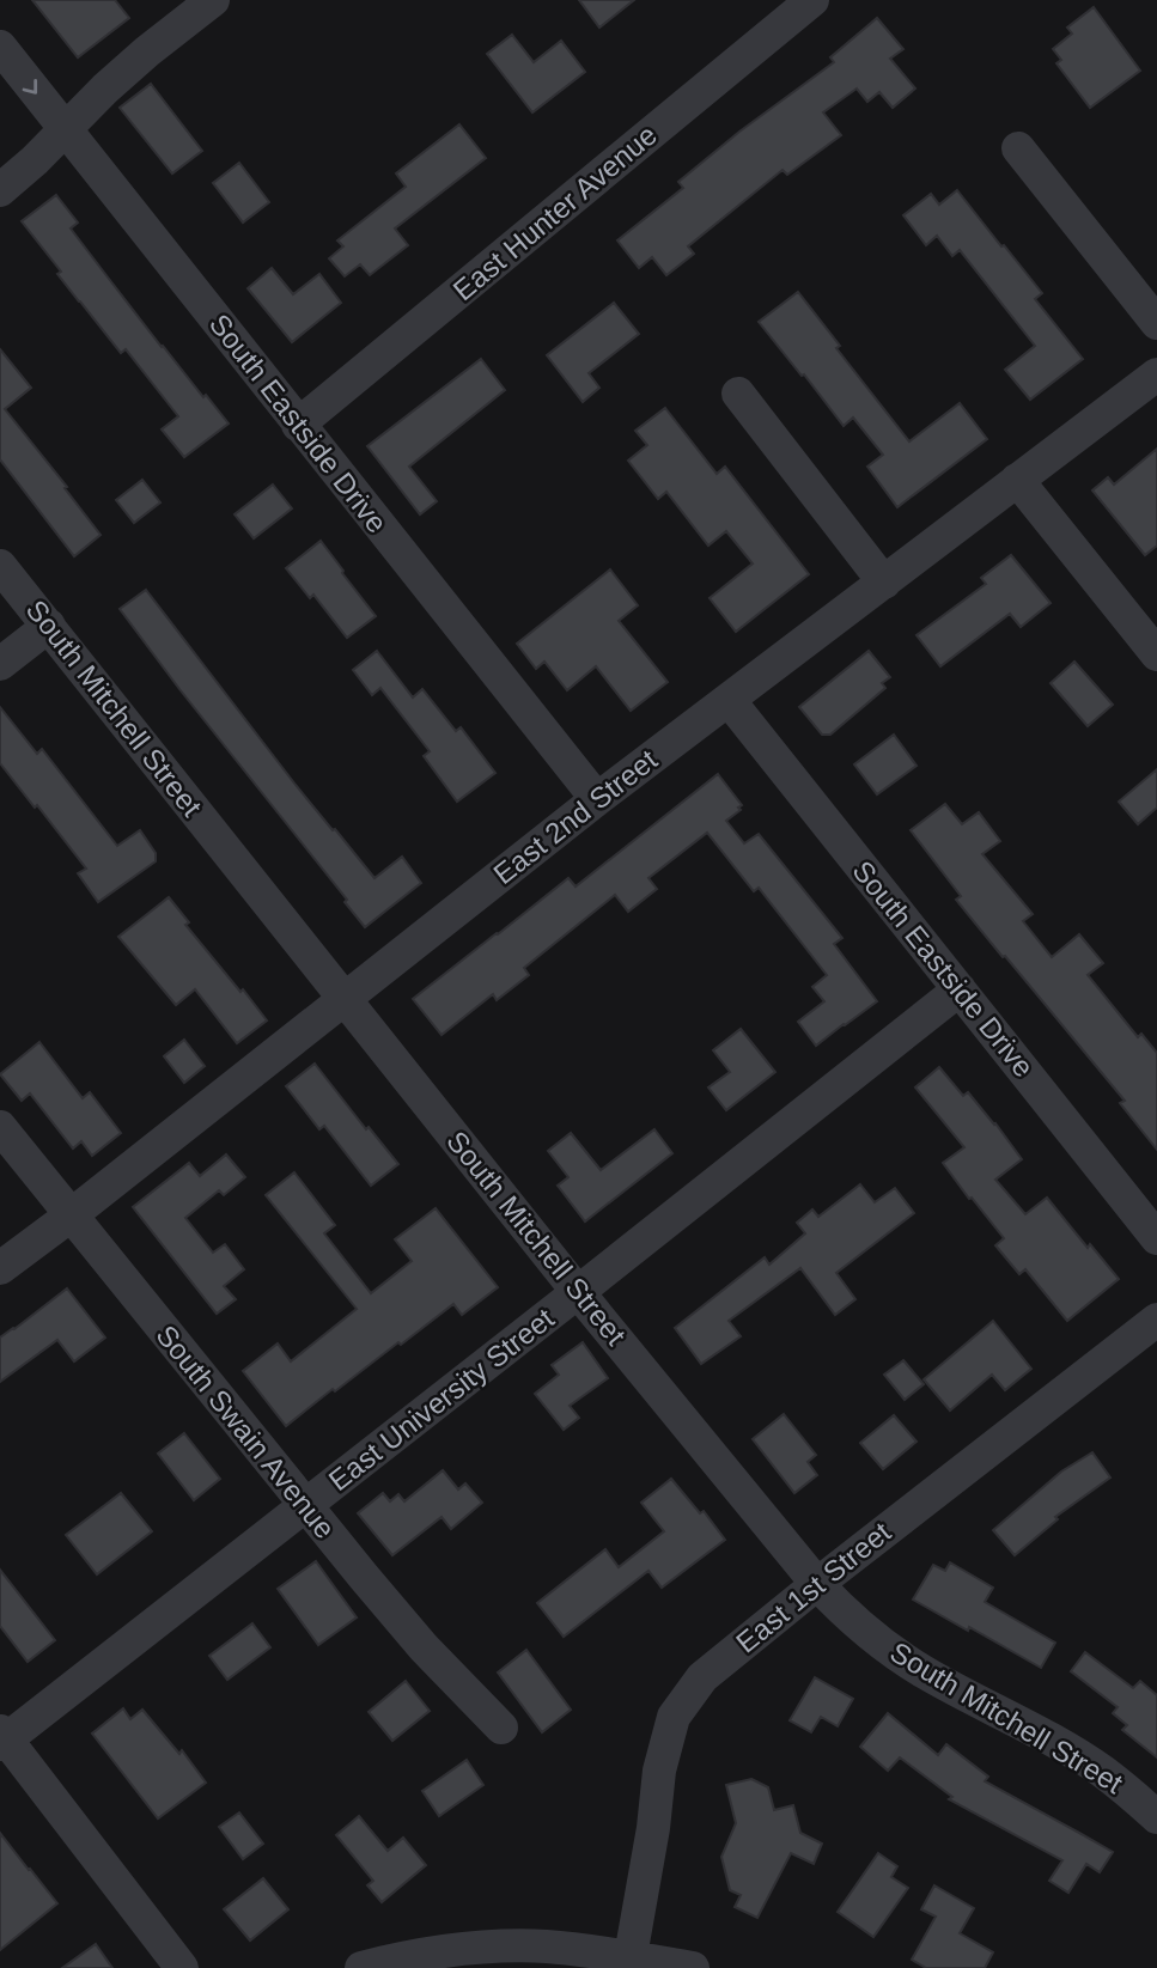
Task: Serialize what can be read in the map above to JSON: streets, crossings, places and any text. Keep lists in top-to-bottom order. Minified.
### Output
{"streets":{"street":["East Hunter Avenue","South Eastside Drive","South Mitchell Street","East 2nd Street","East University Street","South Swain Avenue","East 1st Street"]},"crossings":[["East Hunter Avenue","South Eastside Drive"],["South Eastside Drive","East 2nd Street"],["South Eastside Drive","East University Street"],["South Mitchell Street","East 2nd Street"],["South Mitchell Street","East University Street"],["South Mitchell Street","East 1st Street"],["East 2nd Street","South Swain Avenue"],["East University Street","South Swain Avenue"]]}
